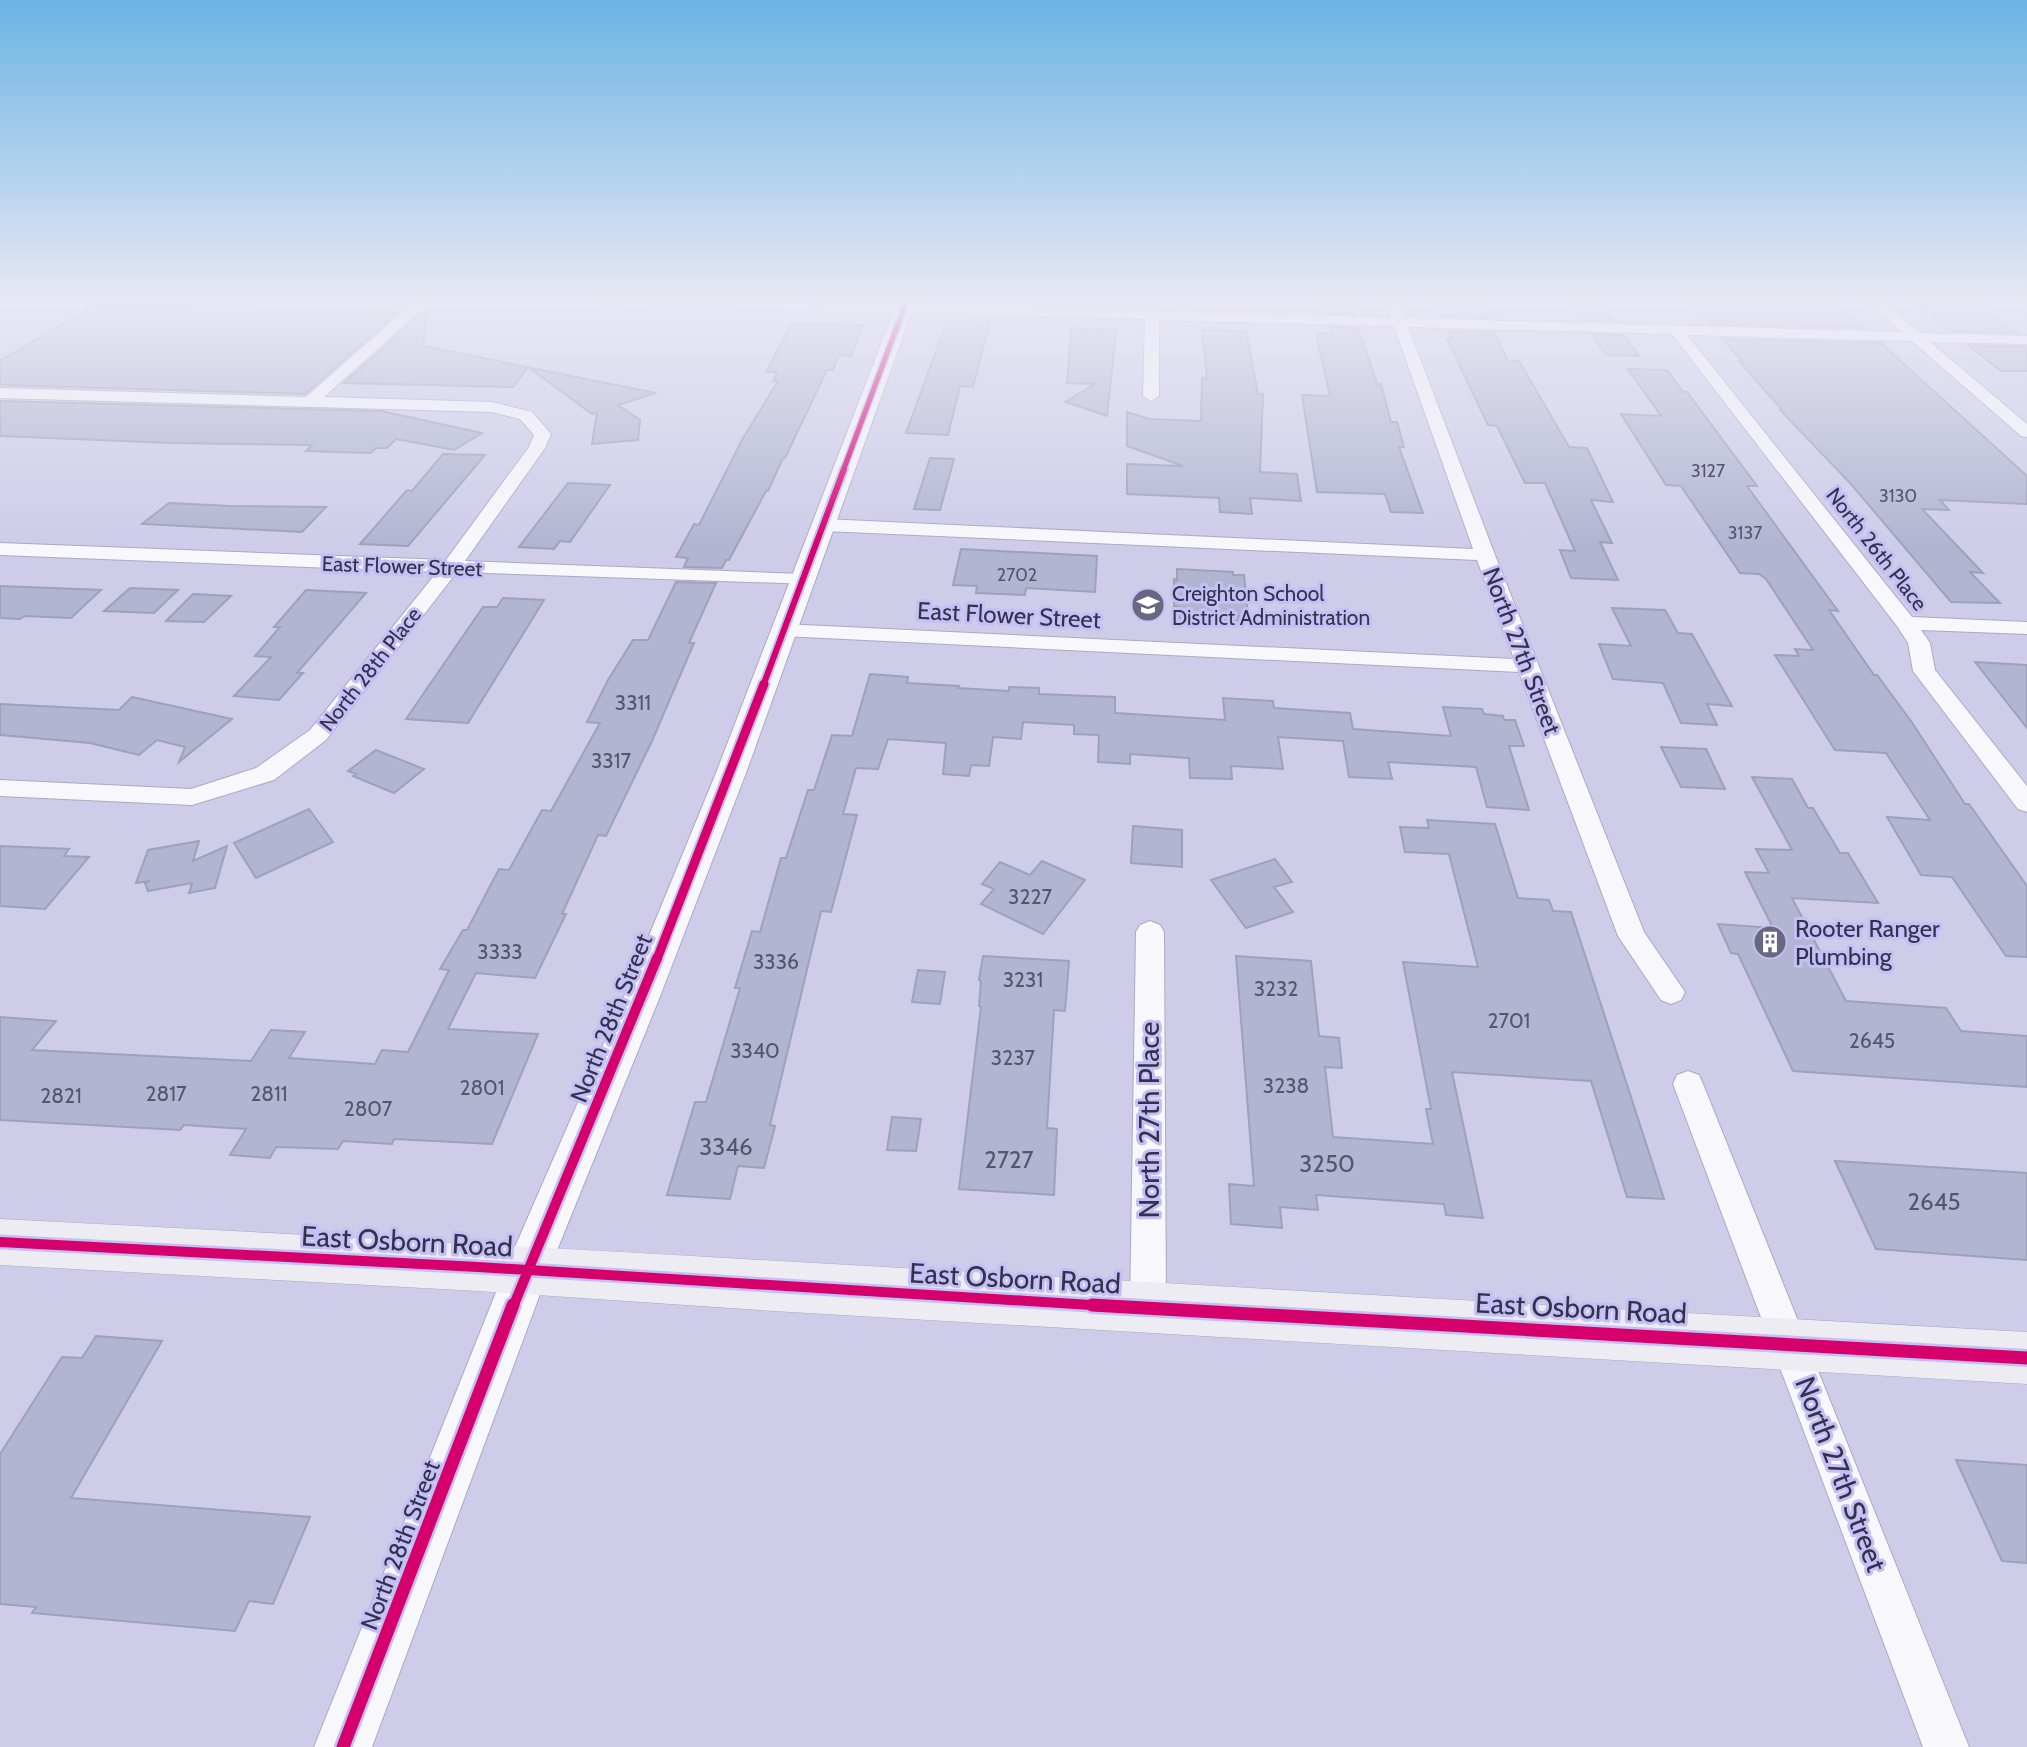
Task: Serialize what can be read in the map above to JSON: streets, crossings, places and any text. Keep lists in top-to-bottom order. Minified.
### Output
{"streets":{"main road":["East Osborn Road"],"street":["North 26th Place","East Flower Street","North 27th Street","North 28th Place","North 28th Street","North 27th Place"]},"crossings":[["East Flower Street","North 27th Street"],["East Flower Street","North 28th Place"],["East Flower Street","North 28th Street"],["North 27th Street","East Osborn Road"],["North 28th Street","East Osborn Road"],["North 27th Place","East Osborn Road"]],"places":{"school or university":["Creighton School District Administration"],"building":["Rooter Ranger Plumbing"]},"house_numbers":["3127","3130","3137","2702","3311","3317","3227","3333","3336","3231","3232","2701","2645","3340","3237","3238","2801","2817","2811","2821","2807","3346","2727","3250","2645"]}
